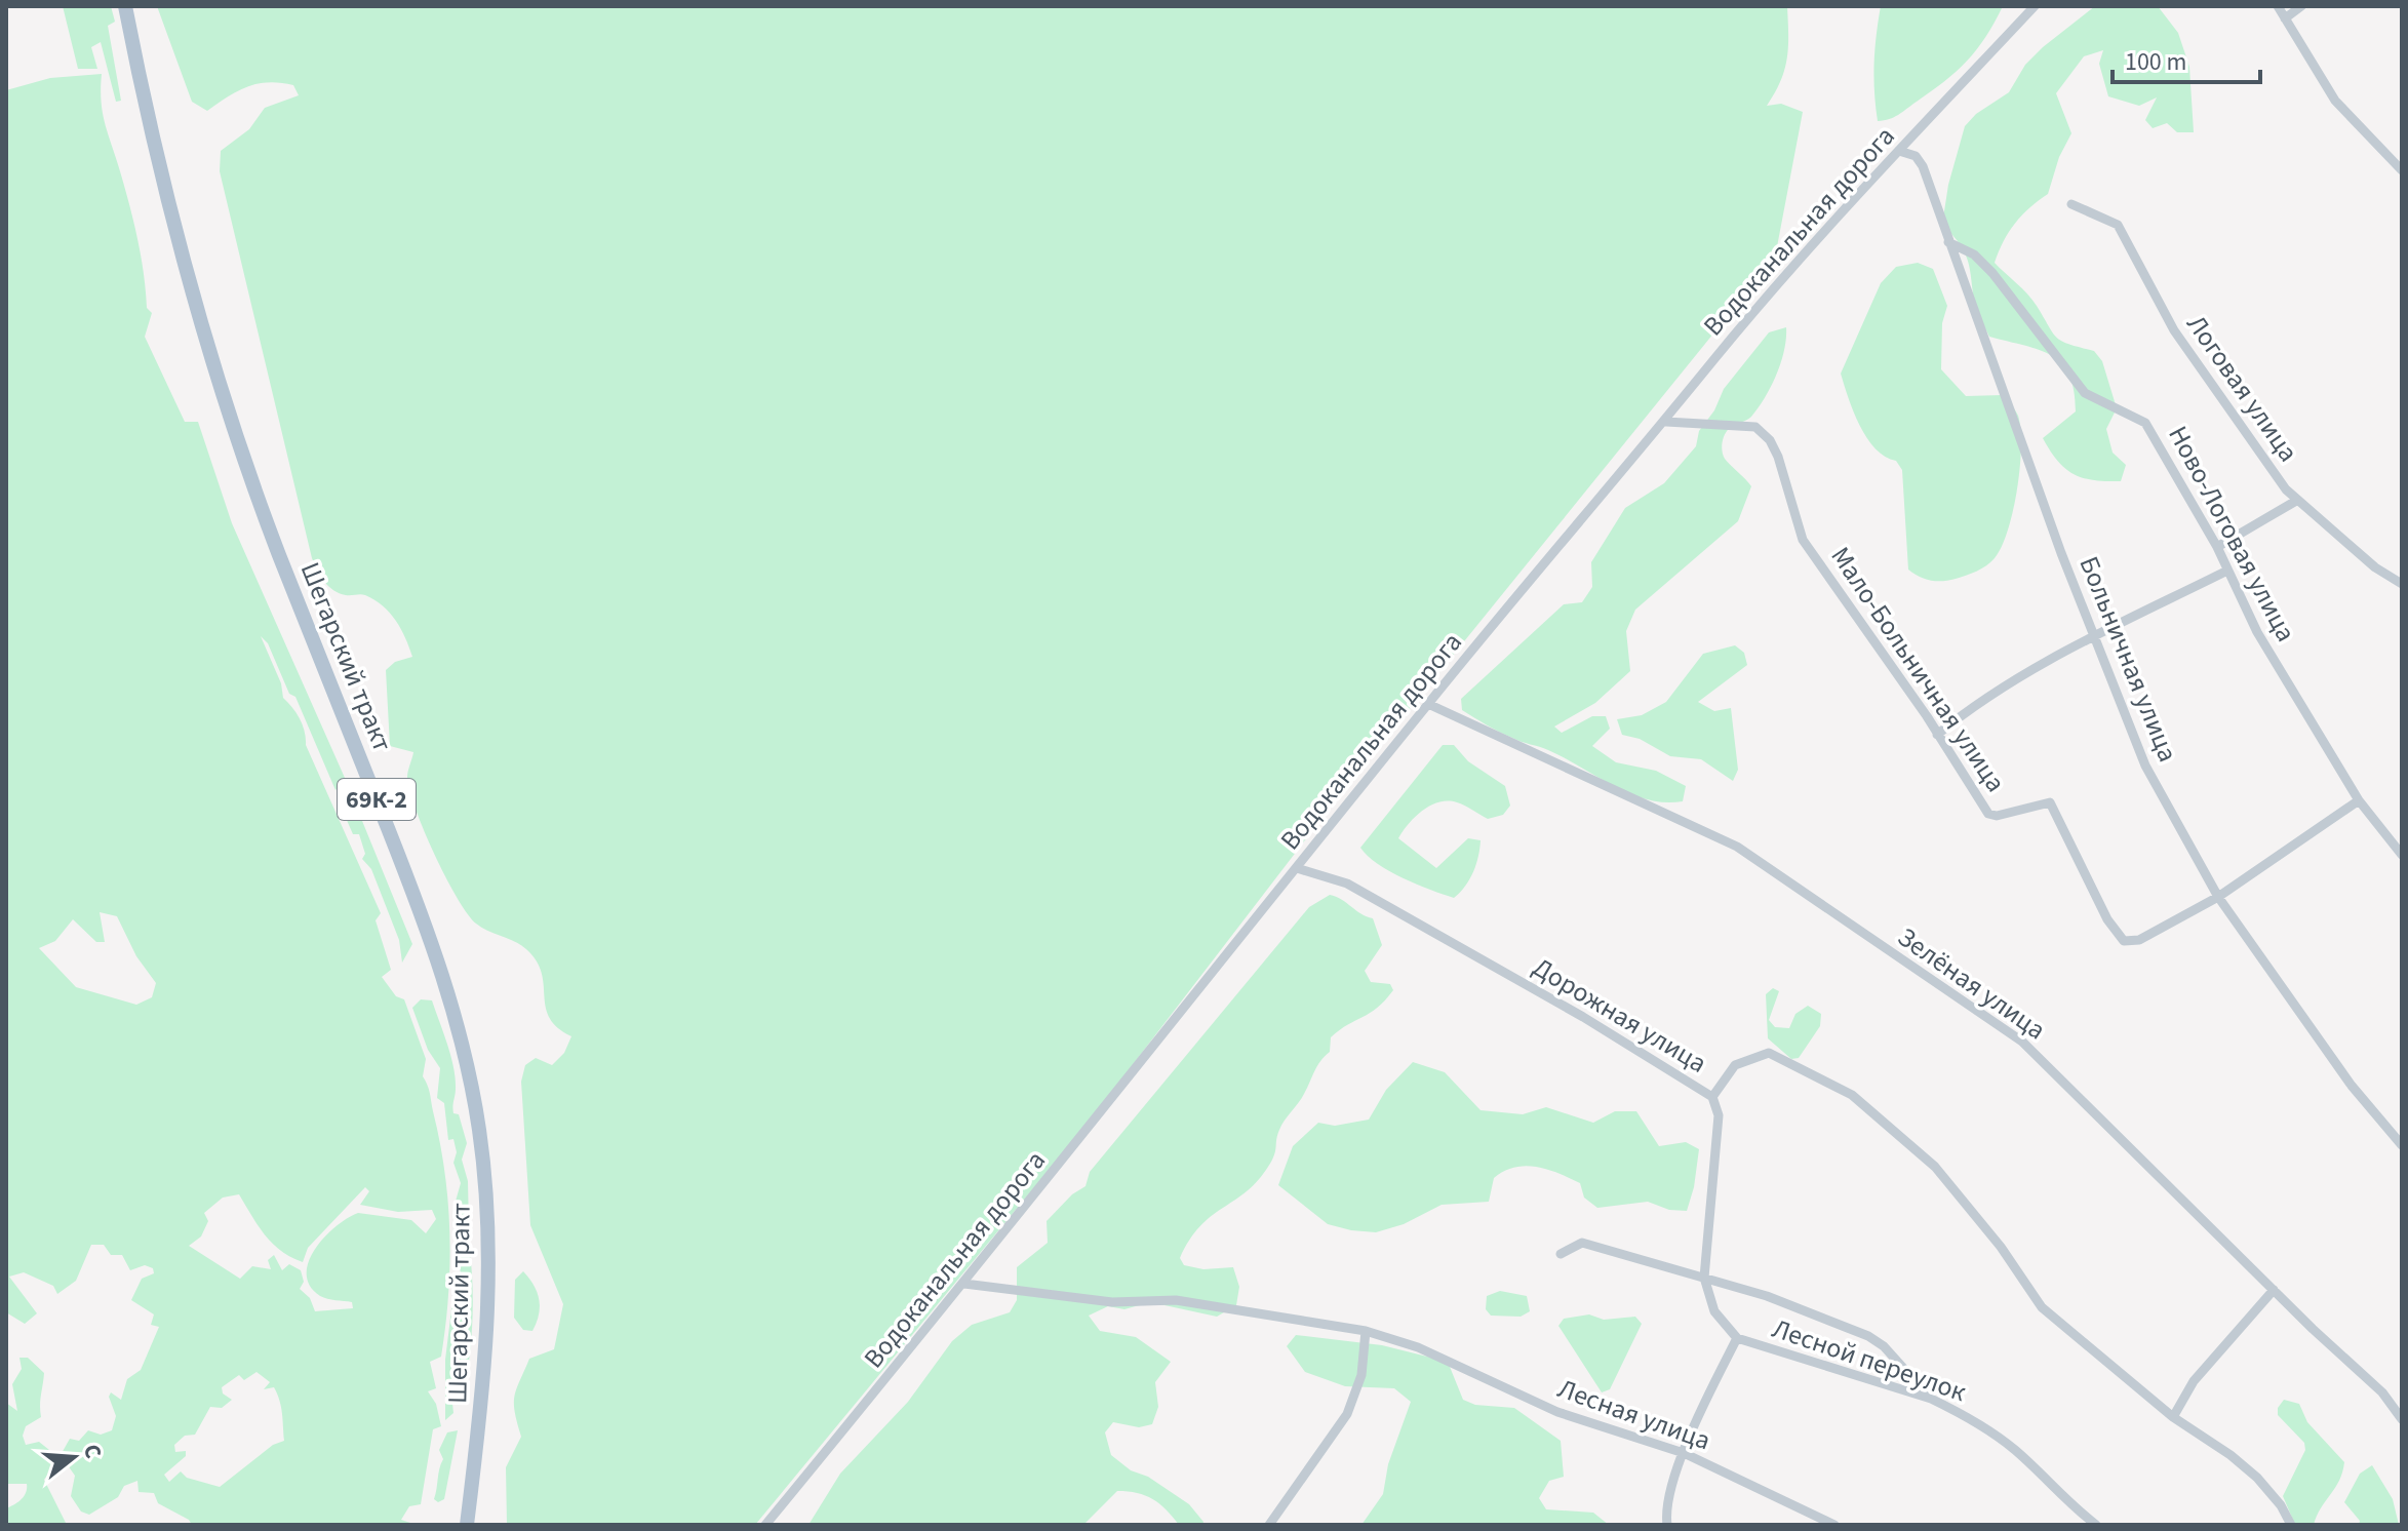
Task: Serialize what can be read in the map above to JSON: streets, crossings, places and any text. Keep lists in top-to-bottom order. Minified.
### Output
{"streets":{"main road":["Шегарский тракт","69К-2"],"street":["Водоканальная дорога","Логовая улица","Ново-Логовая улица","Больничная улица","Мало-Больничная улица","Зелёная улица","Дорожная улица","Лесной переулок","Лесная улица"]},"crossings":[["Водоканальная дорога","Больничная улица"],["Водоканальная дорога","Мало-Больничная улица"],["Водоканальная дорога","Зелёная улица"],["Водоканальная дорога","Дорожная улица"],["Водоканальная дорога","Лесная улица"],["Ново-Логовая улица","Больничная улица"],["Больничная улица","Мало-Больничная улица"],["Дорожная улица","Лесной переулок"]],"scale_bar":"100 m","north":"right"}
